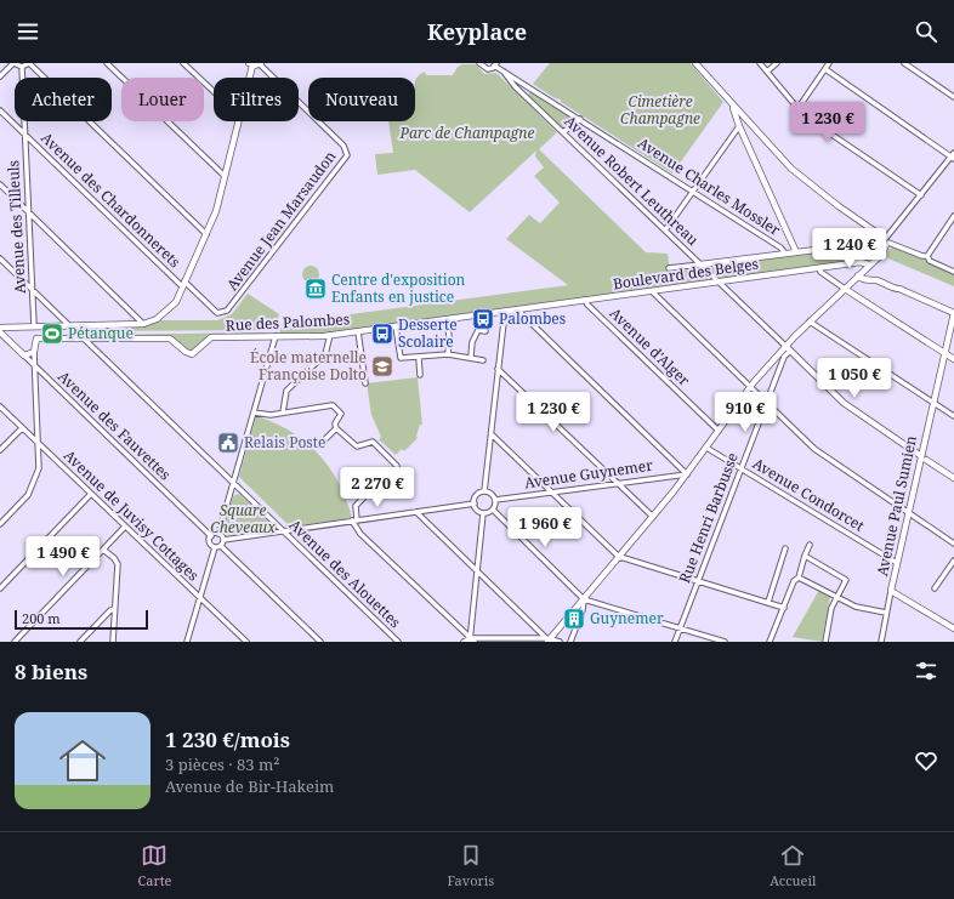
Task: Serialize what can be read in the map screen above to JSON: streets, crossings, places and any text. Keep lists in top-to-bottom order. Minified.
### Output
{"streets":{"street":["Avenue Robert Leuthreau","Avenue Charles Mossler","Avenue des Chardonnerets","Avenue Jean Marsaudon","Avenue des Tilleuls","Boulevard des Belges","Rue des Palombes","Avenue d'Alger","Avenue des Fauvettes","Avenue Guynemer","Avenue Condorcet","Avenue Paul Sumien","Avenue de Juvisy Cottages","Rue Henri Barbusse","Avenue des Alouettes"]},"crossings":[["Avenue Robert Leuthreau","Avenue Charles Mossler"],["Avenue Robert Leuthreau","Boulevard des Belges"],["Avenue Robert Leuthreau","Rue Henri Barbusse"],["Avenue Charles Mossler","Boulevard des Belges"],["Avenue des Chardonnerets","Avenue Jean Marsaudon"],["Avenue des Chardonnerets","Avenue des Tilleuls"],["Avenue des Tilleuls","Avenue des Alouettes"],["Boulevard des Belges","Rue des Palombes"],["Boulevard des Belges","Avenue d'Alger"],["Rue des Palombes","Avenue des Alouettes"],["Avenue Condorcet","Avenue Paul Sumien"],["Avenue Condorcet","Rue Henri Barbusse"]],"parks":["Cimetière Champagne","Parc de Champagne","Square Cheveaux"],"places":{"museum":["Centre d'exposition Enfants en justice"],"bus stop":["Palombes","Desserte Scolaire"],"sports":["Pétanque"],"school or university":["École maternelle Françoise Dolto"],"public building":["Relais Poste"],"building":["Guynemer"]},"scale_bar":"200 m","page":{"header":"Keyplace","chip":["Acheter","Louer","Filtres","Nouveau"],"price":["1 230 €","1 240 €","1 050 €","1 230 €","910 €","2 270 €","1 960 €","1 490 €"],"scale":"200 m","heading":"8 biens","list":[{"name":"1 230 €/mois","note":"3 pièces · 83 m² · Avenue de Bir-Hakeim"}],"tabs":["Carte","Favoris","Accueil"]}}
